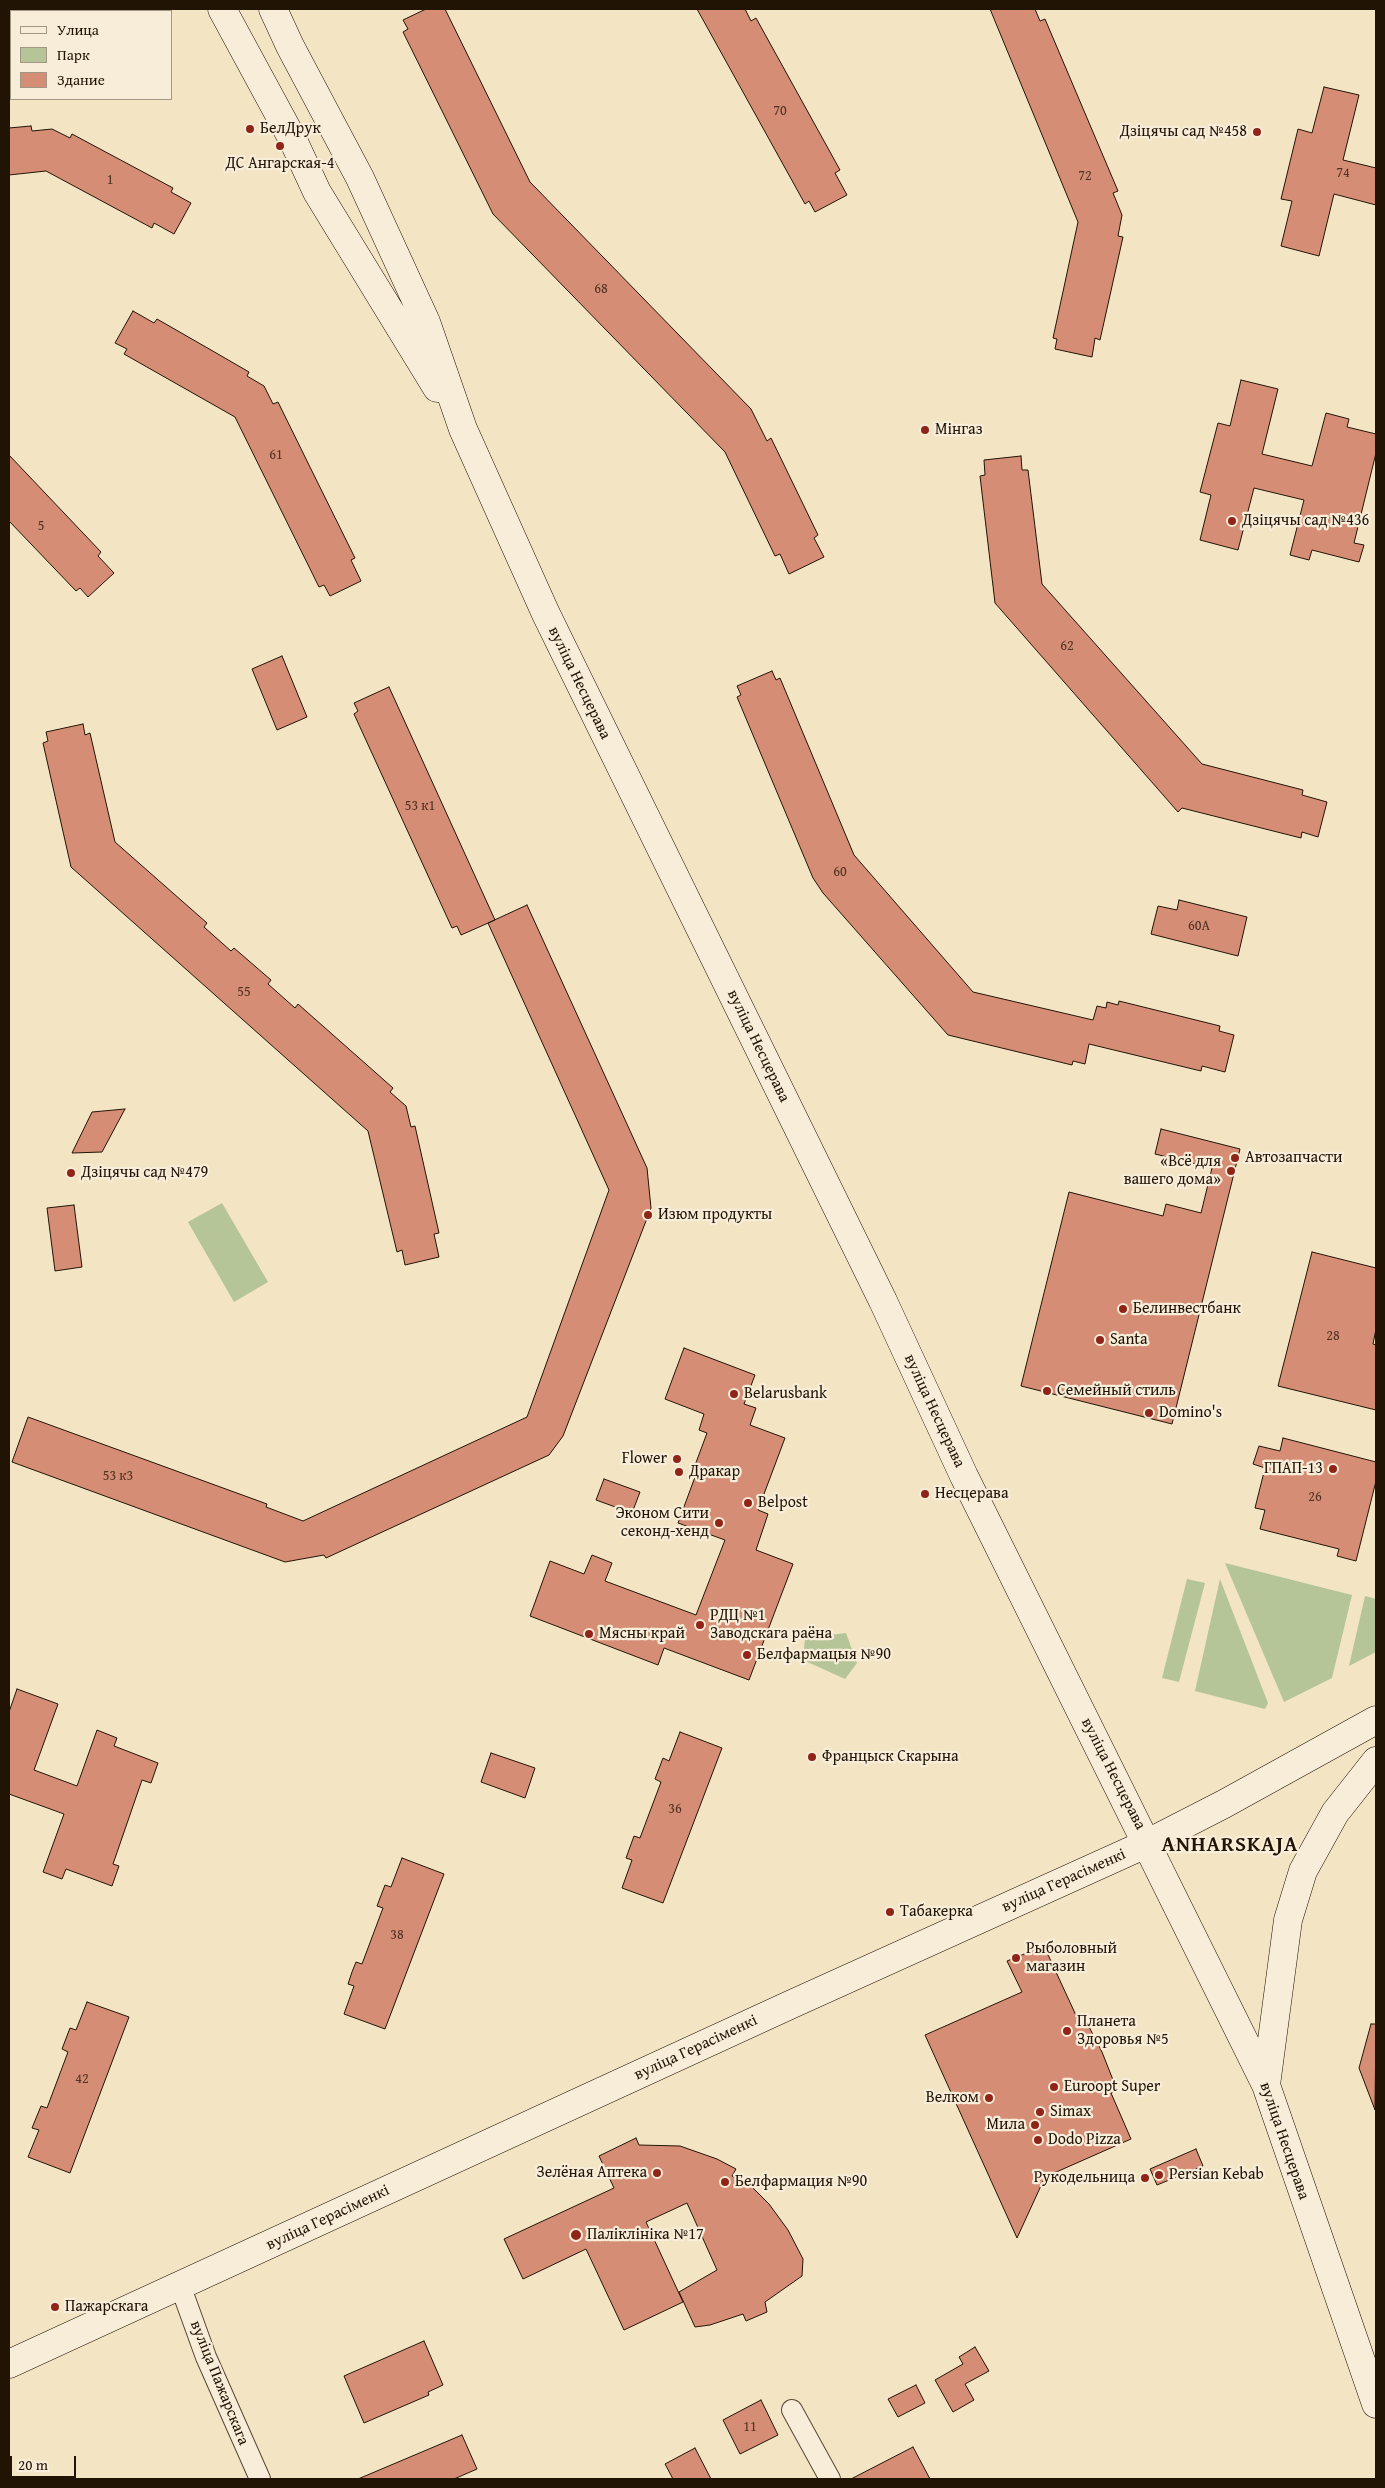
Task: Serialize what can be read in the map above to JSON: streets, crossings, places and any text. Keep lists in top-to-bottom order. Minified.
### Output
{"streets":{"main road":["вуліца Несцерава","вуліца Герасіменкі"],"street":["вуліца Пажарскага"]},"crossings":[["вуліца Несцерава","вуліца Герасіменкі"],["вуліца Герасіменкі","вуліца Пажарскага"]],"districts":["ANHARSKAJA"],"places":["БелДрук","Дзіцячы сад №458","ДС Ангарская-4","Мінгаз","Дзіцячы сад №436","Автозапчасти","«Всё для вашего дома»","Дзіцячы сад №479","Изюм продукты","Белинвестбанк","Santa","Семейный стиль","Belarusbank","Domino's","Flower","ГПАП-13","Дракар","Несцерава","Belpost","Эконом Сити секонд-хенд","РДЦ №1 Заводскага раёна","Мясны край","Белфармацыя №90","Францыск Скарына","Табакерка","Рыболовный магазин","Планета Здоровья №5","Euroopt Super","Велком","Simax","Мила","Dodo Pizza","Зелёная Аптека","Persian Kebab","Рукодельница","Белфармация №90","Паліклініка №17","Пажарскага"],"house_numbers":["70","74","72","1","68","61","5","62","53 к1","60","60А","55","28","53 к3","26","36","38","42","11"],"legend":["Улица","Парк","Здание"],"scale_bar":"20 m"}
